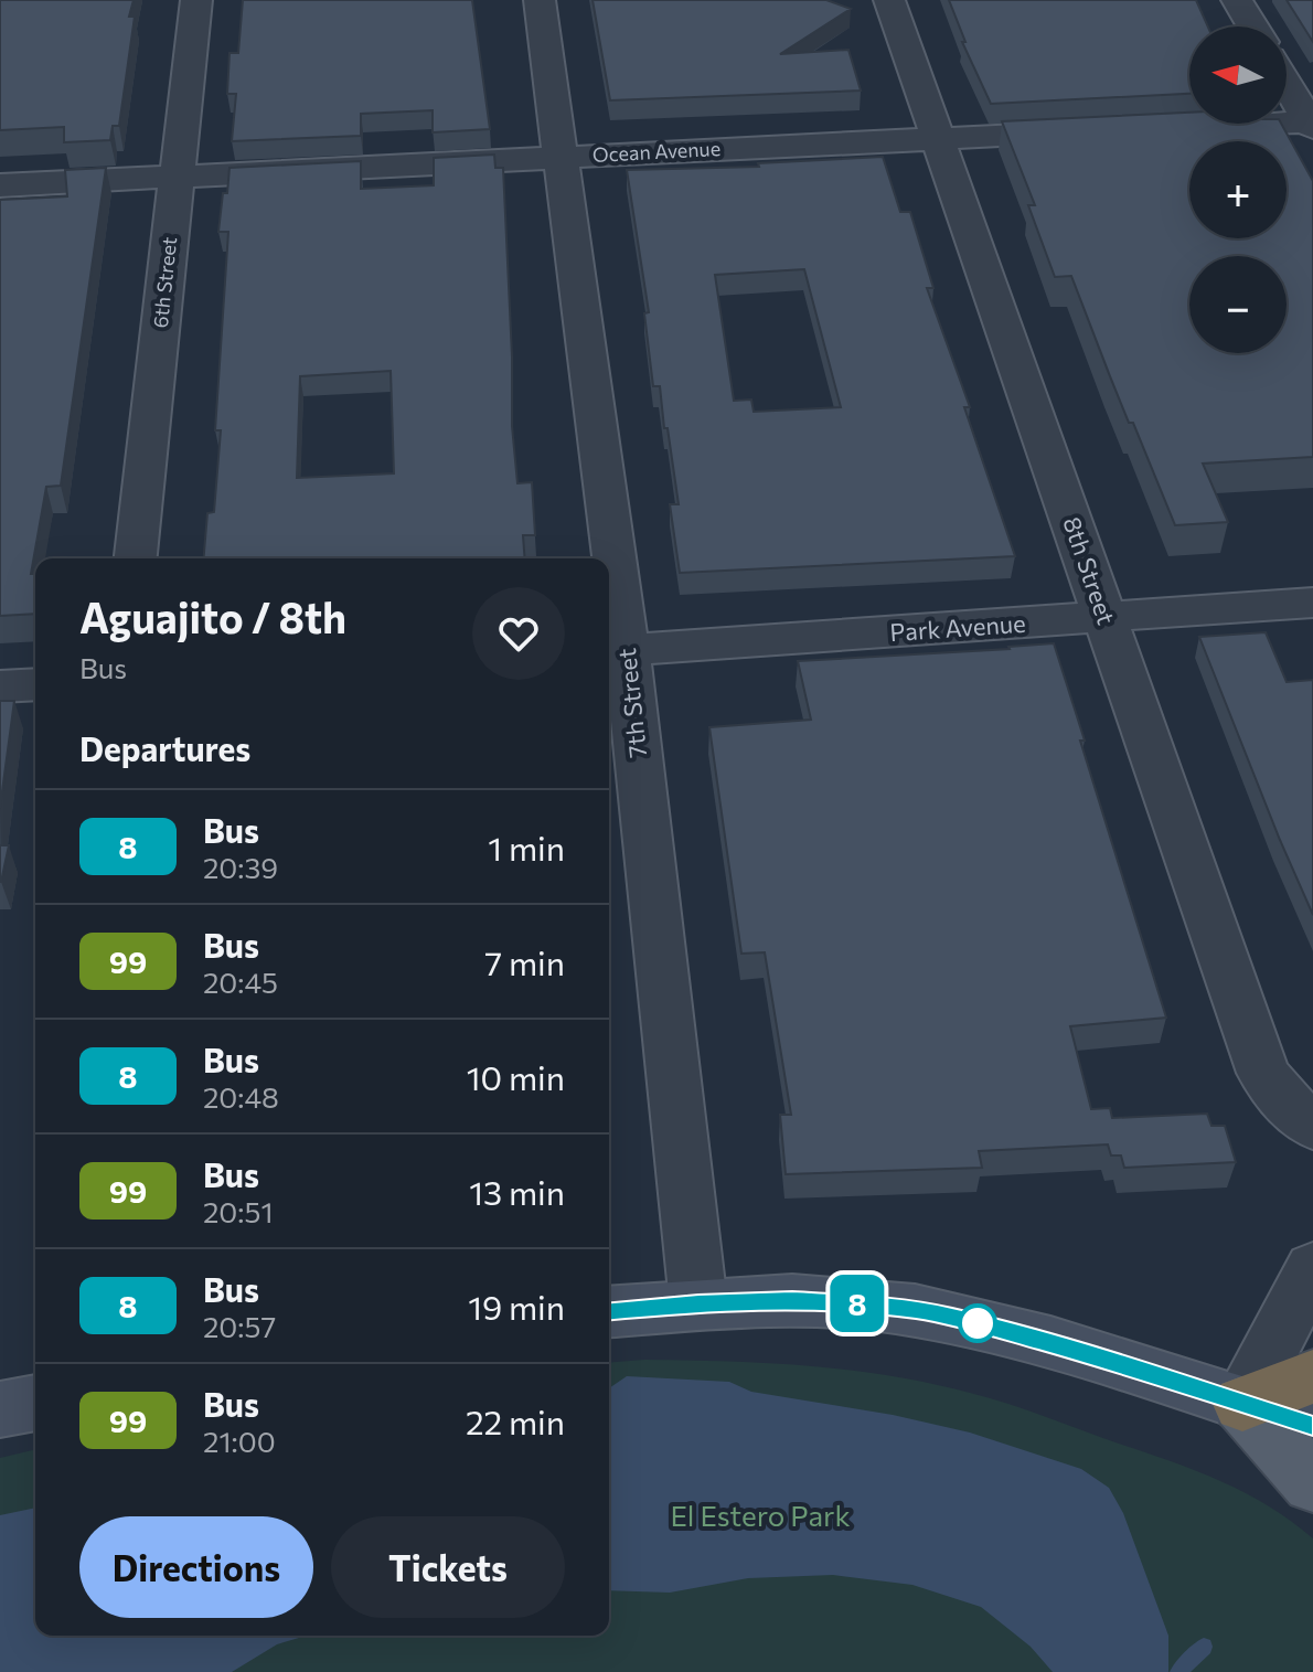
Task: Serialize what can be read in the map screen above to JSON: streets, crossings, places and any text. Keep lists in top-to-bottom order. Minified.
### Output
{"streets":{"street":["Ocean Avenue","6th Street","8th Street","Park Avenue","7th Street"]},"crossings":[["Ocean Avenue","6th Street"],["Ocean Avenue","8th Street"],["Ocean Avenue","7th Street"],["8th Street","Park Avenue"],["Park Avenue","7th Street"]],"parks":["El Estero Park"],"lines":["bus line 8"],"north":"left","page":{"on_map":"8","map_buttons":["+","−"],"heading":[["Aguajito / 8th","Bus"],"Departures"],"list":[{"mark":"8","name":"Bus","note":"20:39","value":"1 min"},{"mark":"99","name":"Bus","note":"20:45","value":"7 min"},{"mark":"8","name":"Bus","note":"20:48","value":"10 min"},{"mark":"99","name":"Bus","note":"20:51","value":"13 min"},{"mark":"8","name":"Bus","note":"20:57","value":"19 min"},{"mark":"99","name":"Bus","note":"21:00","value":"22 min"}],"buttons":["Directions","Tickets"]}}
